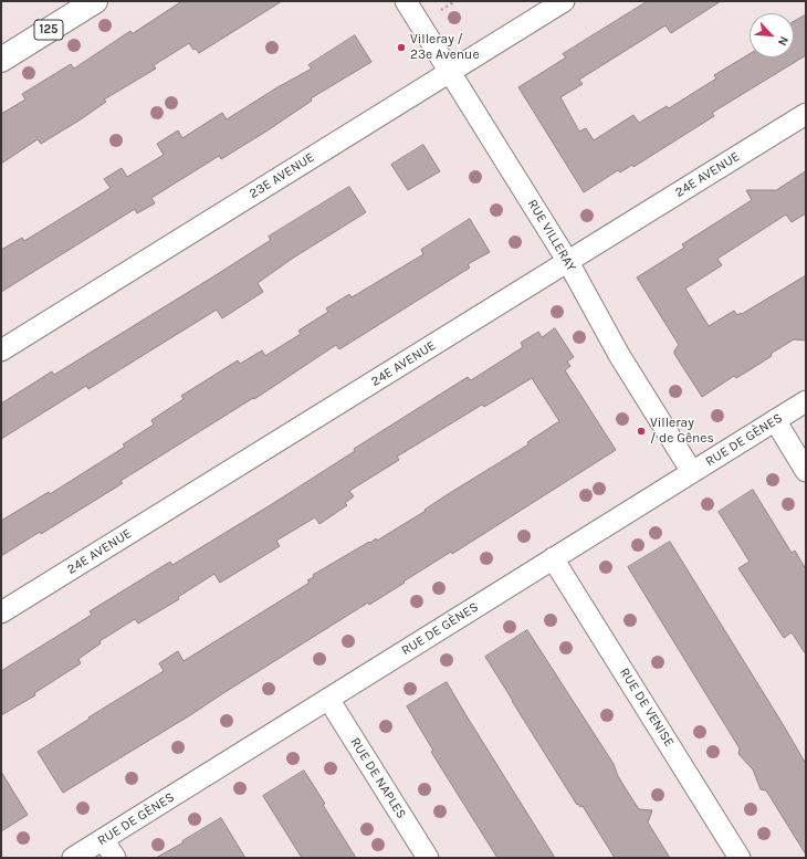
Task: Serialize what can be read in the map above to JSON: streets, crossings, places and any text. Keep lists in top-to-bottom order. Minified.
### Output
{"streets":{"main road":["125"],"street":["24E AVENUE","23E AVENUE","RUE VILLERAY","RUE DE GÈNES","RUE DE VENISE","RUE DE NAPLES"]},"crossings":[["24E AVENUE","RUE VILLERAY"],["23E AVENUE","RUE VILLERAY"],["RUE VILLERAY","RUE DE GÈNES"],["RUE DE GÈNES","RUE DE VENISE"],["RUE DE GÈNES","RUE DE NAPLES"]],"places":["Villeray / 23e Avenue","Villeray / de Gênes"],"north":"bottom right"}
